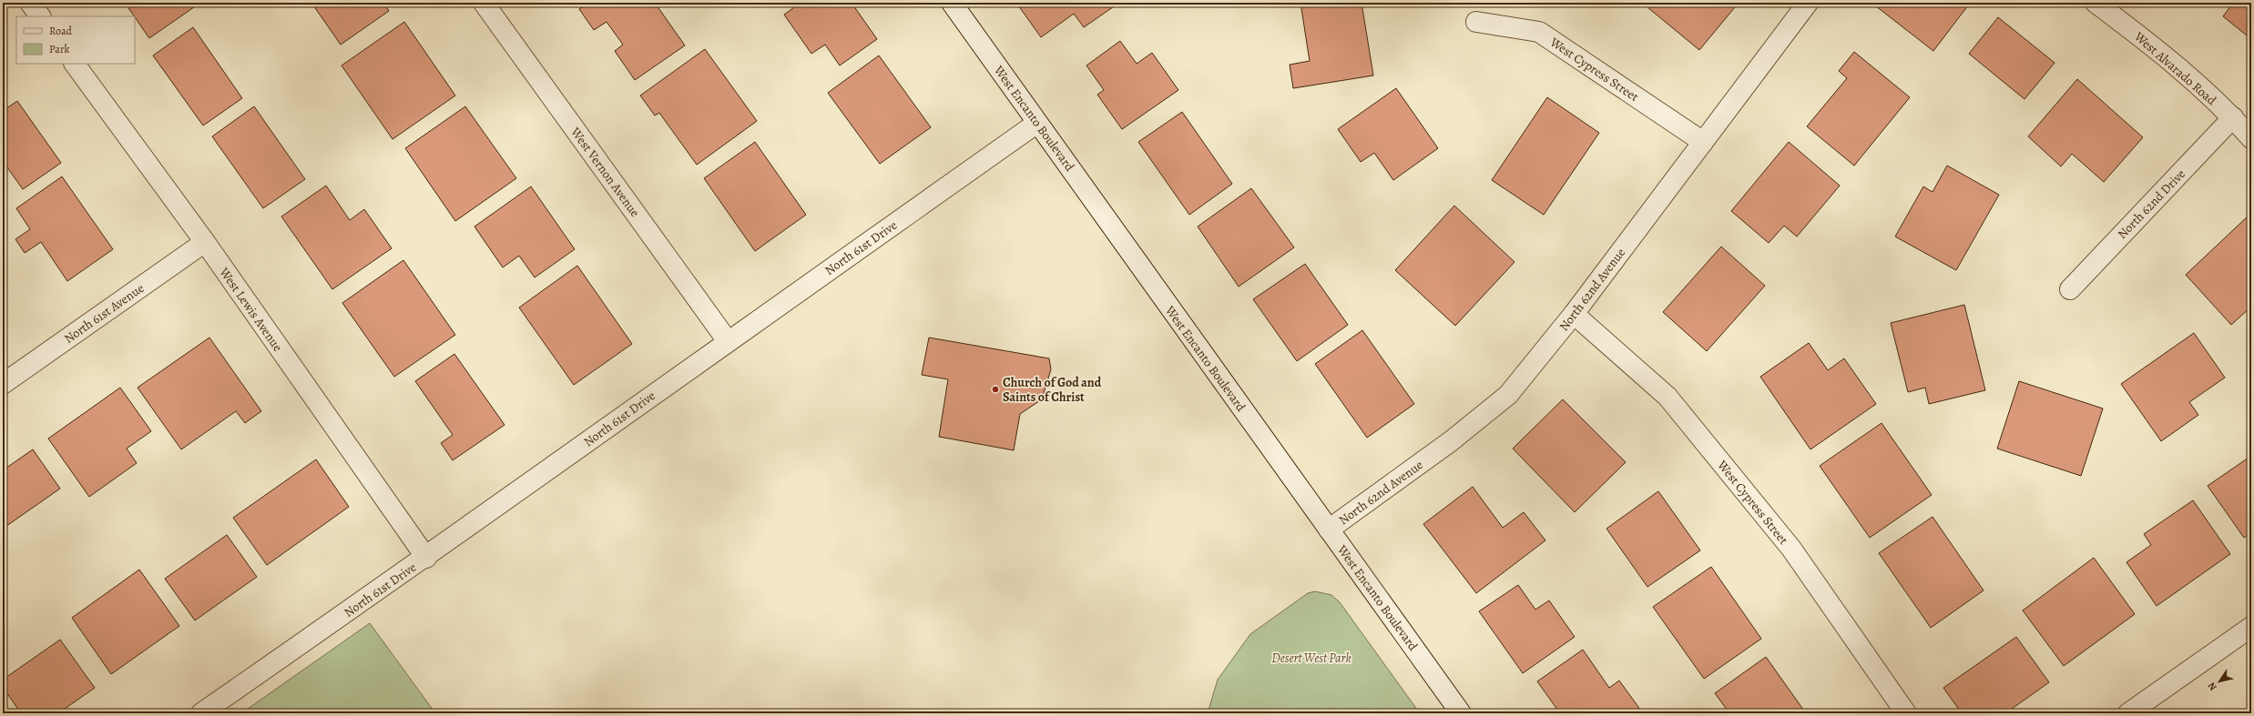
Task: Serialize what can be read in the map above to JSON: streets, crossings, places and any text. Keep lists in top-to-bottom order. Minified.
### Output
{"streets":{"street":["West Alvarado Road","West Cypress Street","West Encanto Boulevard","West Vernon Avenue","North 62nd Drive","North 61st Drive","North 62nd Avenue","West Lewis Avenue","North 61st Avenue"]},"crossings":[["West Alvarado Road","North 62nd Drive"],["West Cypress Street","North 62nd Avenue"],["West Encanto Boulevard","North 61st Drive"],["West Encanto Boulevard","North 62nd Avenue"],["West Vernon Avenue","North 61st Drive"],["North 61st Drive","West Lewis Avenue"],["West Lewis Avenue","North 61st Avenue"]],"parks":["Desert West Park"],"places":["Church of God and Saints of Christ"],"legend":["Road","Park"],"north":"bottom left"}
